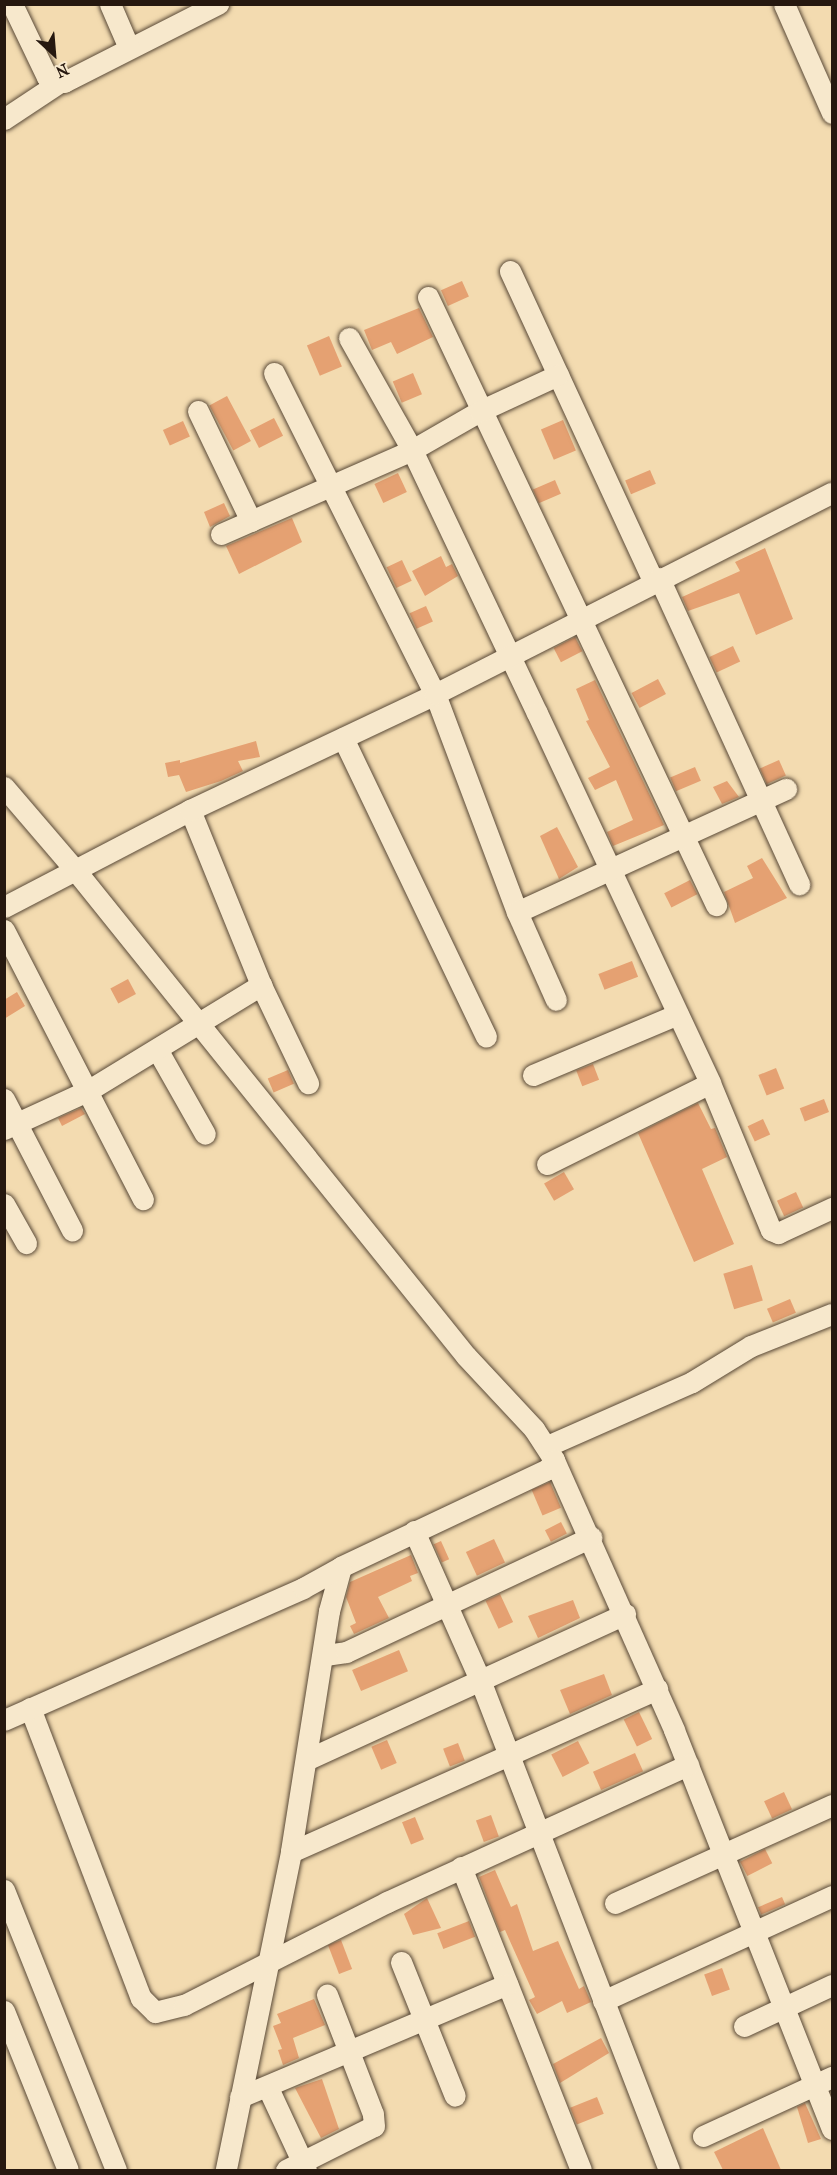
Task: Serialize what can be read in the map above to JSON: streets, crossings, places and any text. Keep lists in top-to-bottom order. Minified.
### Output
{"north":"bottom right"}
